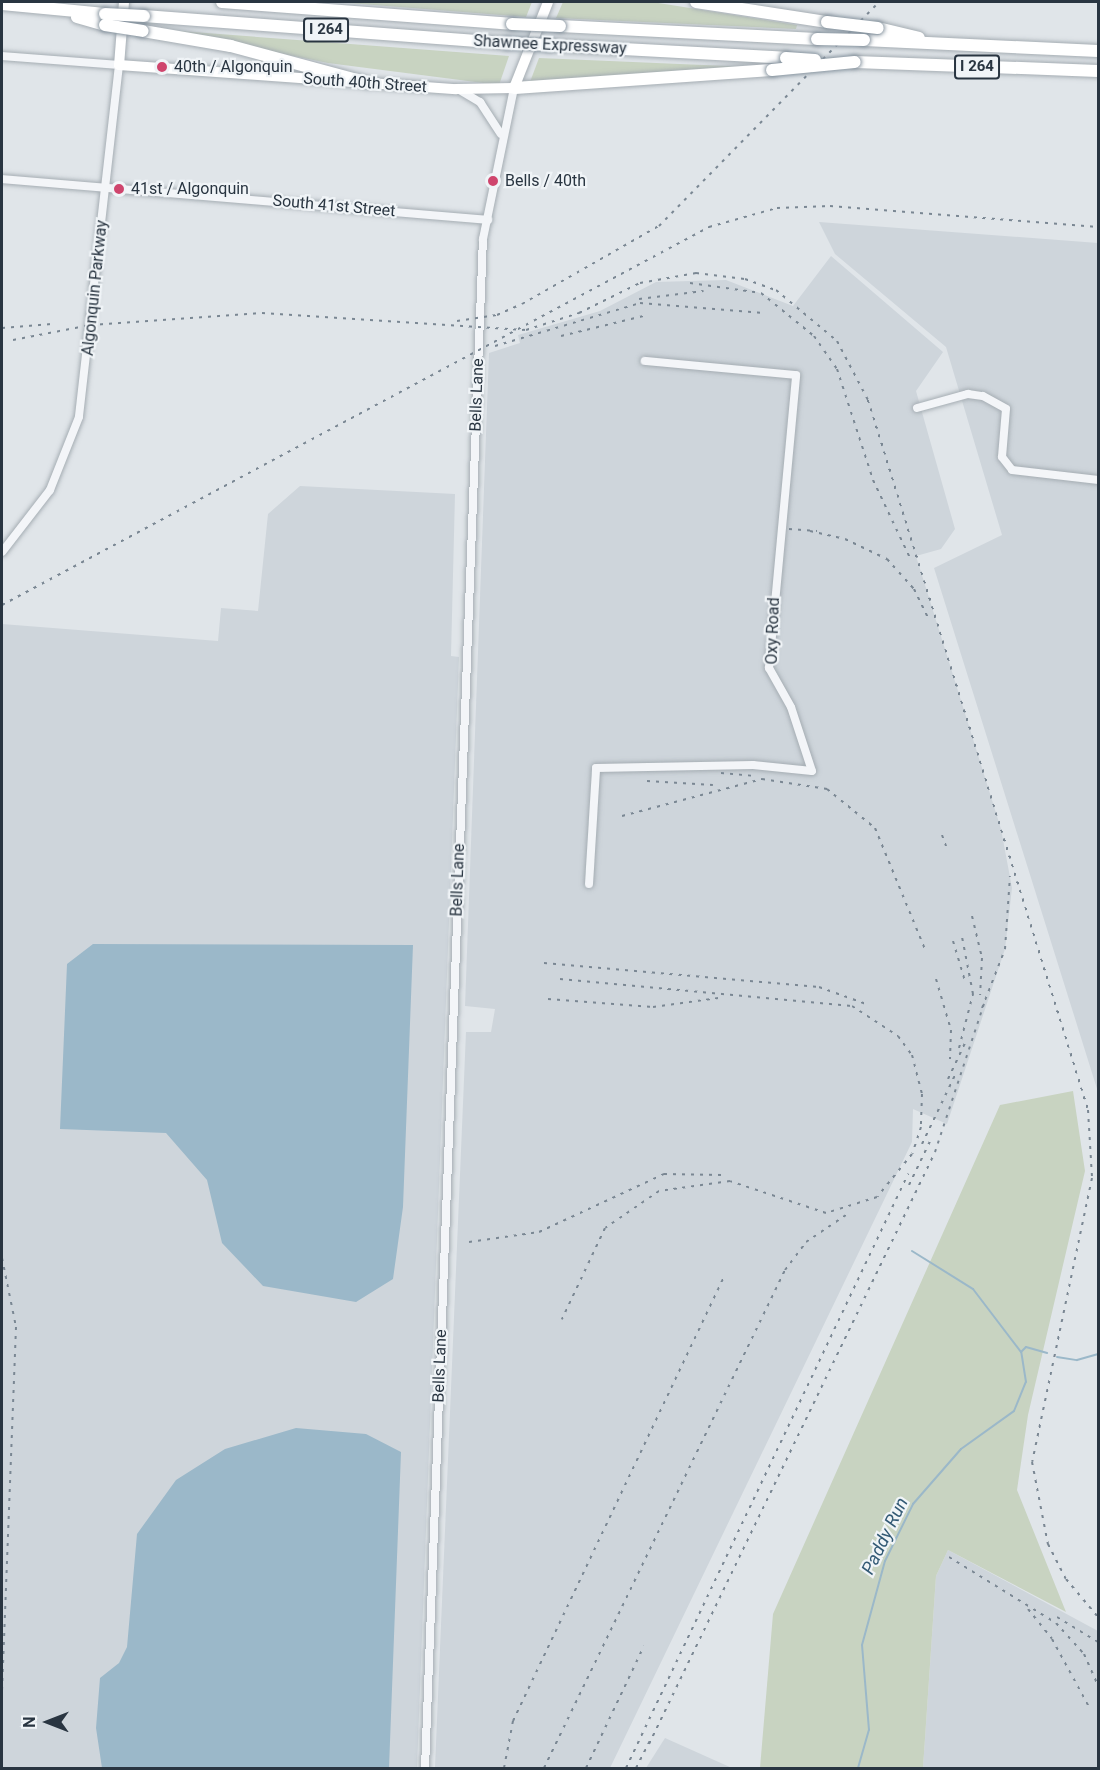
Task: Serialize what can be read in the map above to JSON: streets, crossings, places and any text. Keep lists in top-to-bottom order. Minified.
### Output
{"streets":{"highway":["I 264","Shawnee Expressway"],"main road":["South 40th Street","Algonquin Parkway","Bells Lane"],"street":["South 41st Street","Oxy Road"]},"crossings":[["South 40th Street","Algonquin Parkway"],["South 40th Street","Bells Lane"],["South 41st Street","Algonquin Parkway"],["South 41st Street","Bells Lane"]],"water":["Paddy Run"],"places":["40th / Algonquin","Bells / 40th","41st / Algonquin"],"north":"left"}
